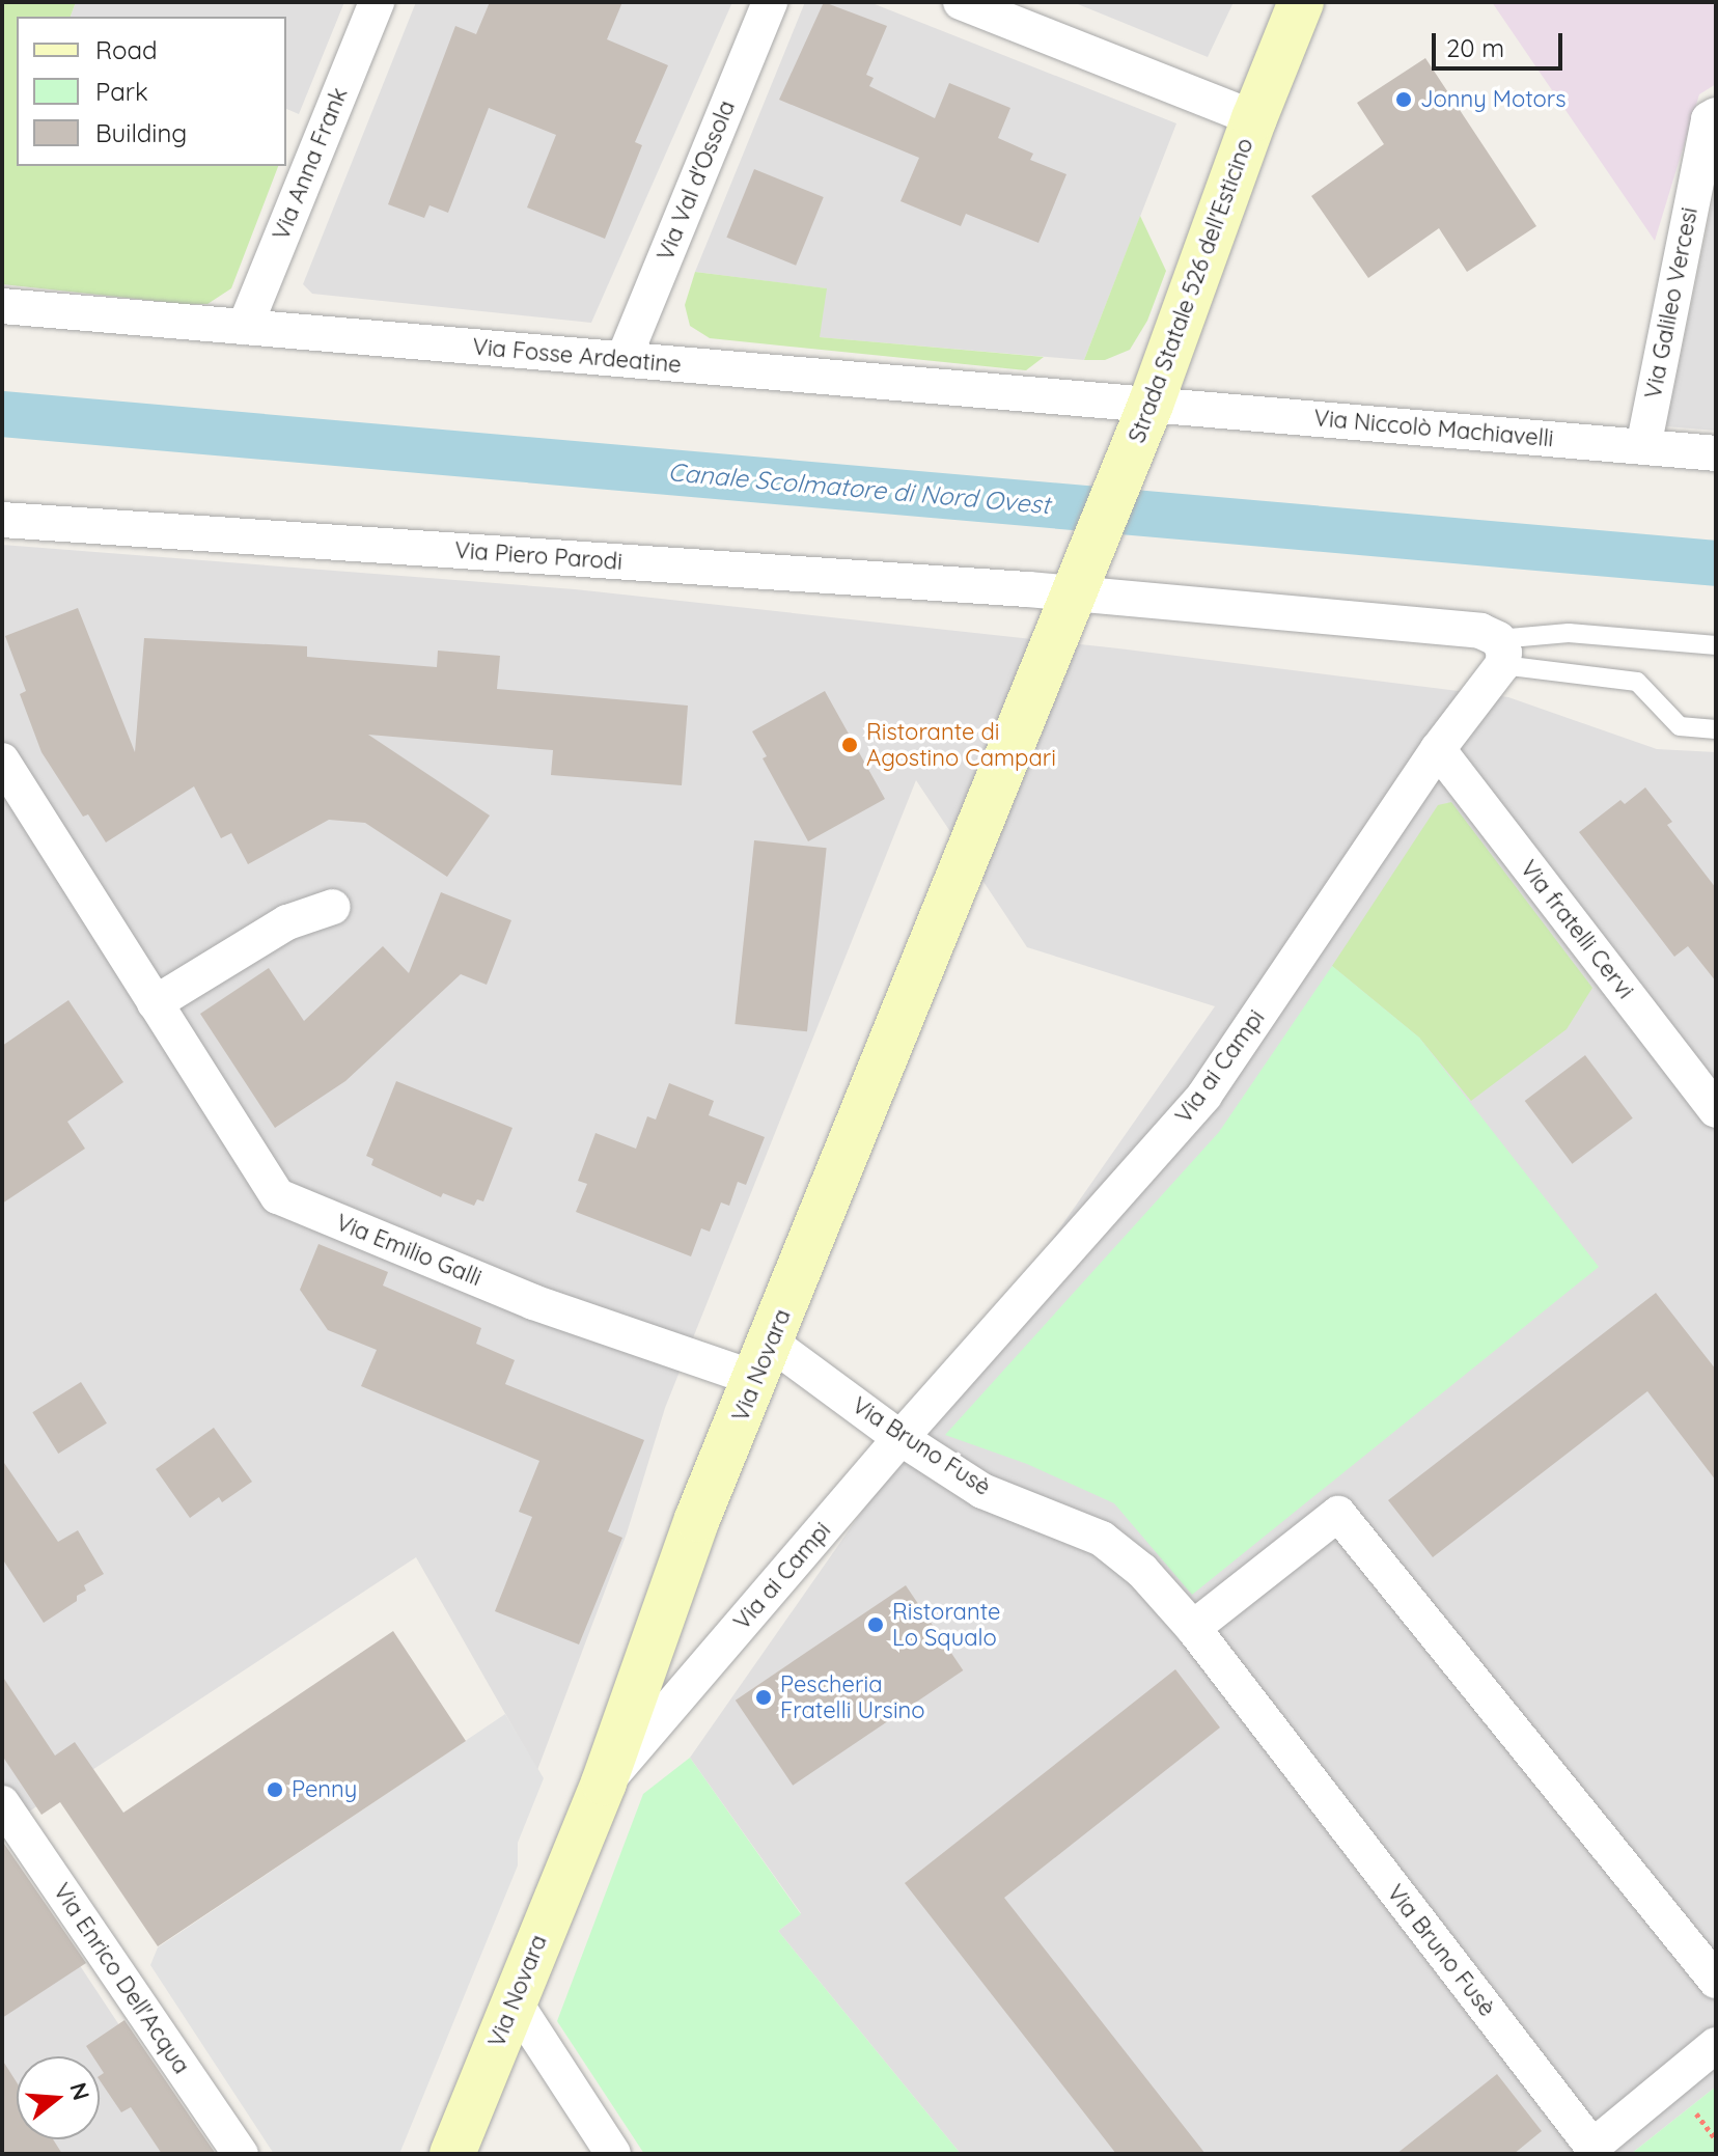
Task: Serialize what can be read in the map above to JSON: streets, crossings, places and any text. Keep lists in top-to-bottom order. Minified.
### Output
{"streets":{"street":["Via Anna Frank","Via Val d'Ossola","Strada Statale 526 dell'Esticino","Via Galileo Vercesi","Via Fosse Ardeatine","Via Niccolò Machiavelli","Via Piero Parodi","Via fratelli Cervi","Via ai Campi","Via Emilio Galli","Via Novara","Via Bruno Fusè","Via Enrico Dell'Acqua"]},"crossings":[["Via Anna Frank","Via Fosse Ardeatine"],["Via Val d'Ossola","Via Fosse Ardeatine"],["Strada Statale 526 dell'Esticino","Via Fosse Ardeatine"],["Strada Statale 526 dell'Esticino","Via Niccolò Machiavelli"],["Strada Statale 526 dell'Esticino","Via Piero Parodi"],["Strada Statale 526 dell'Esticino","Via Novara"],["Via Galileo Vercesi","Via Niccolò Machiavelli"],["Via Fosse Ardeatine","Via Niccolò Machiavelli"],["Via Piero Parodi","Via Novara"],["Via fratelli Cervi","Via ai Campi"],["Via ai Campi","Via Novara"],["Via ai Campi","Via Bruno Fusè"],["Via Emilio Galli","Via Novara"],["Via Emilio Galli","Via Bruno Fusè"],["Via Novara","Via Bruno Fusè"]],"water":["Canale Scolmatore di Nord Ovest"],"places":["Jonny Motors","Ristorante di Agostino Campari","Ristorante Lo Squalo","Pescheria Fratelli Ursino","Penny"],"legend":["Road","Park","Building"],"scale_bar":"20 m","north":"right"}
